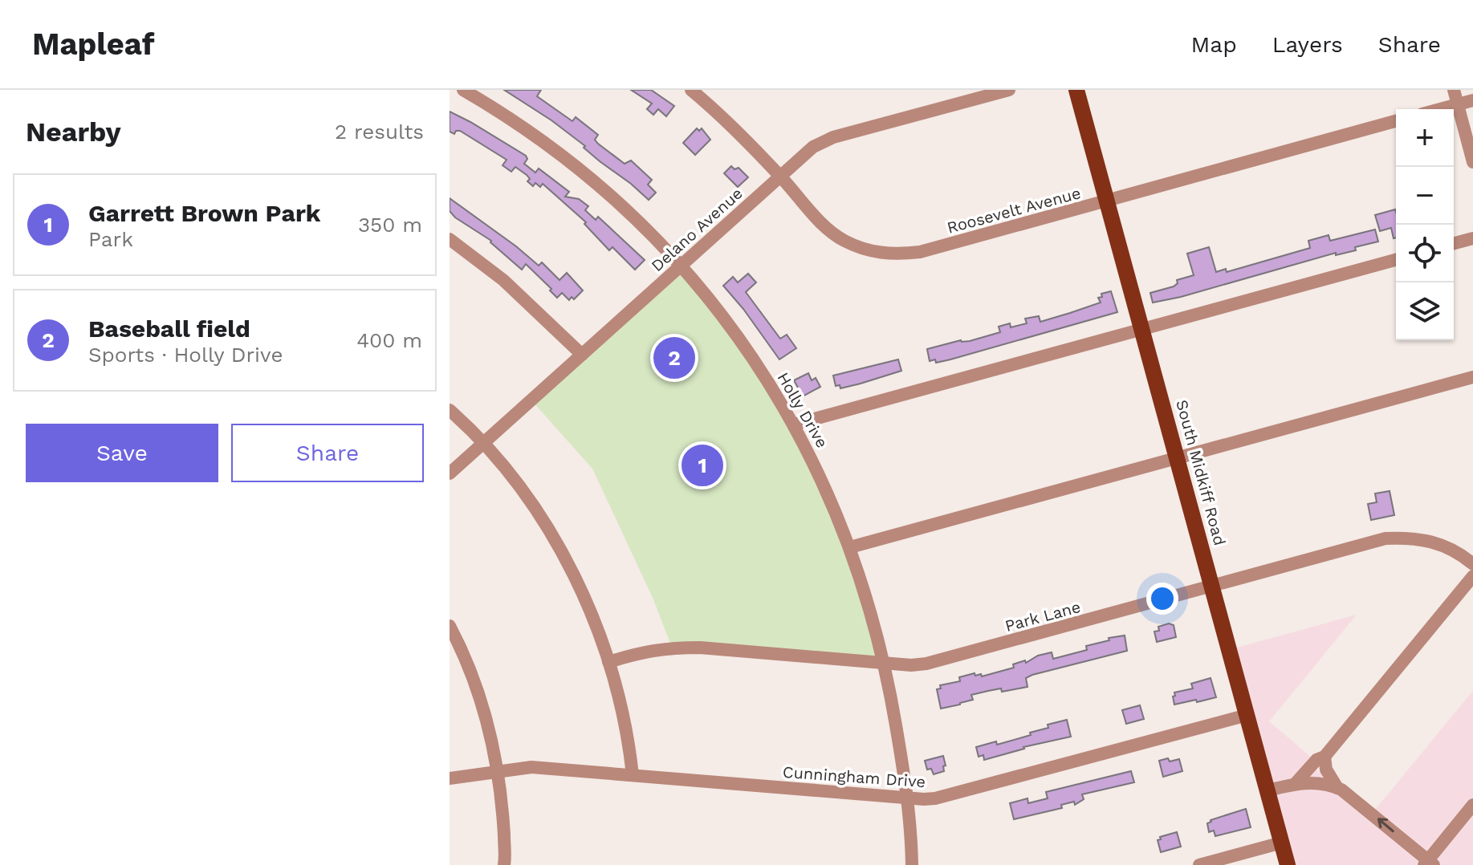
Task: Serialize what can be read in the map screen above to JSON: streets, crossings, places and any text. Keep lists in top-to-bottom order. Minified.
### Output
{"streets":{"main road":["South Midkiff Road"],"street":["Roosevelt Avenue","Delano Avenue","Holly Drive","Park Lane","Cunningham Drive"]},"crossings":[["Roosevelt Avenue","Delano Avenue"],["Roosevelt Avenue","South Midkiff Road"],["Delano Avenue","Holly Drive"],["Holly Drive","Park Lane"],["Holly Drive","Cunningham Drive"],["South Midkiff Road","Park Lane"],["South Midkiff Road","Cunningham Drive"]],"page":{"header":"Mapleaf","nav":["Map","Layers","Share"],"heading":["Nearby","2 results"],"map_buttons":["+","−"],"list":[{"mark":"1","name":"Garrett Brown Park","note":"Park","value":"350 m"},{"mark":"2","name":"Baseball field","note":"Sports · Holly Drive","value":"400 m"}],"pins":["2","1"],"buttons":["Save","Share"]}}
